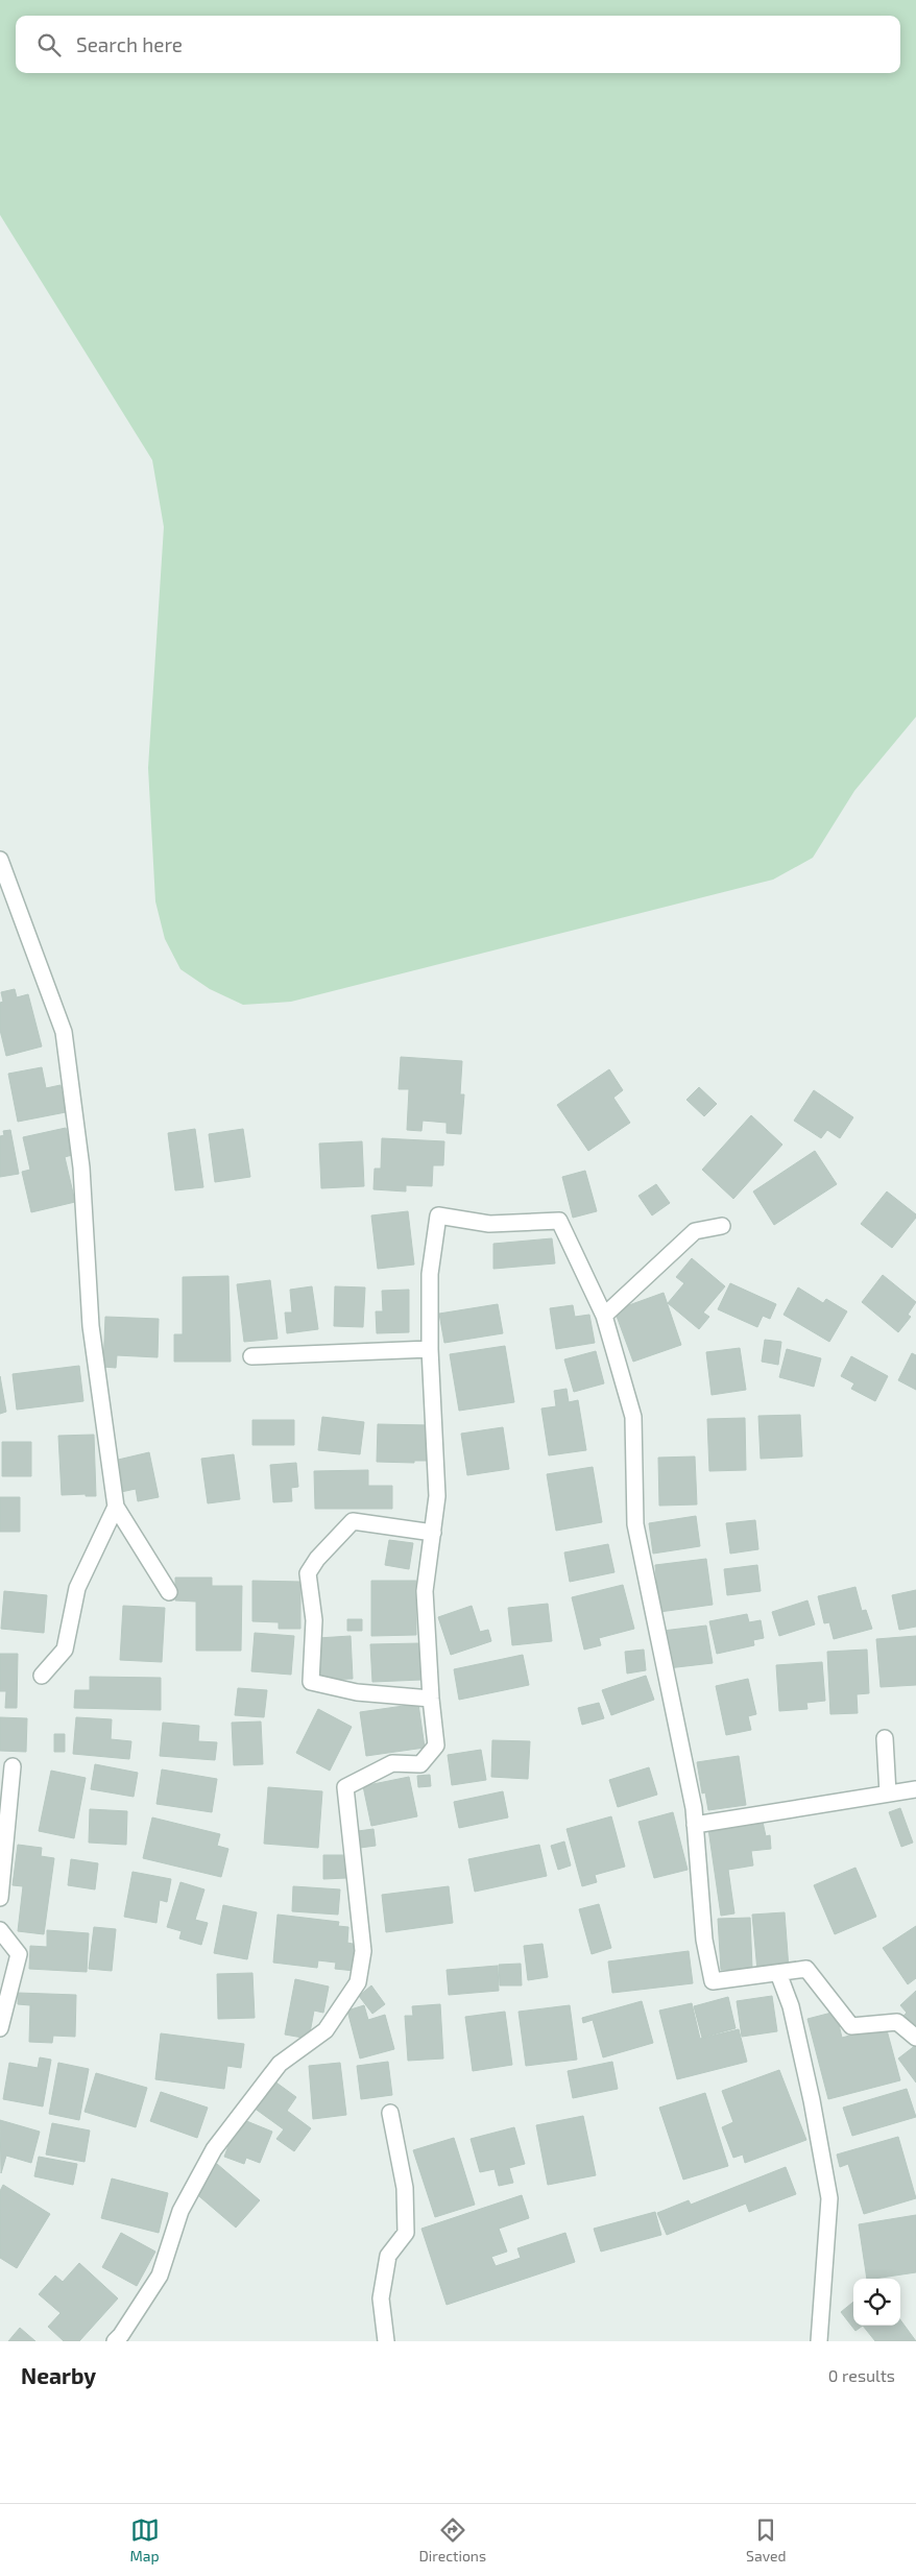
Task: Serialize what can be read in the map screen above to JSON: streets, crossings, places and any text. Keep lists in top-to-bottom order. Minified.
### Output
{"page":{"search":"Search here","heading":["Nearby","0 results"],"nav":["Map","Directions","Saved"]}}
